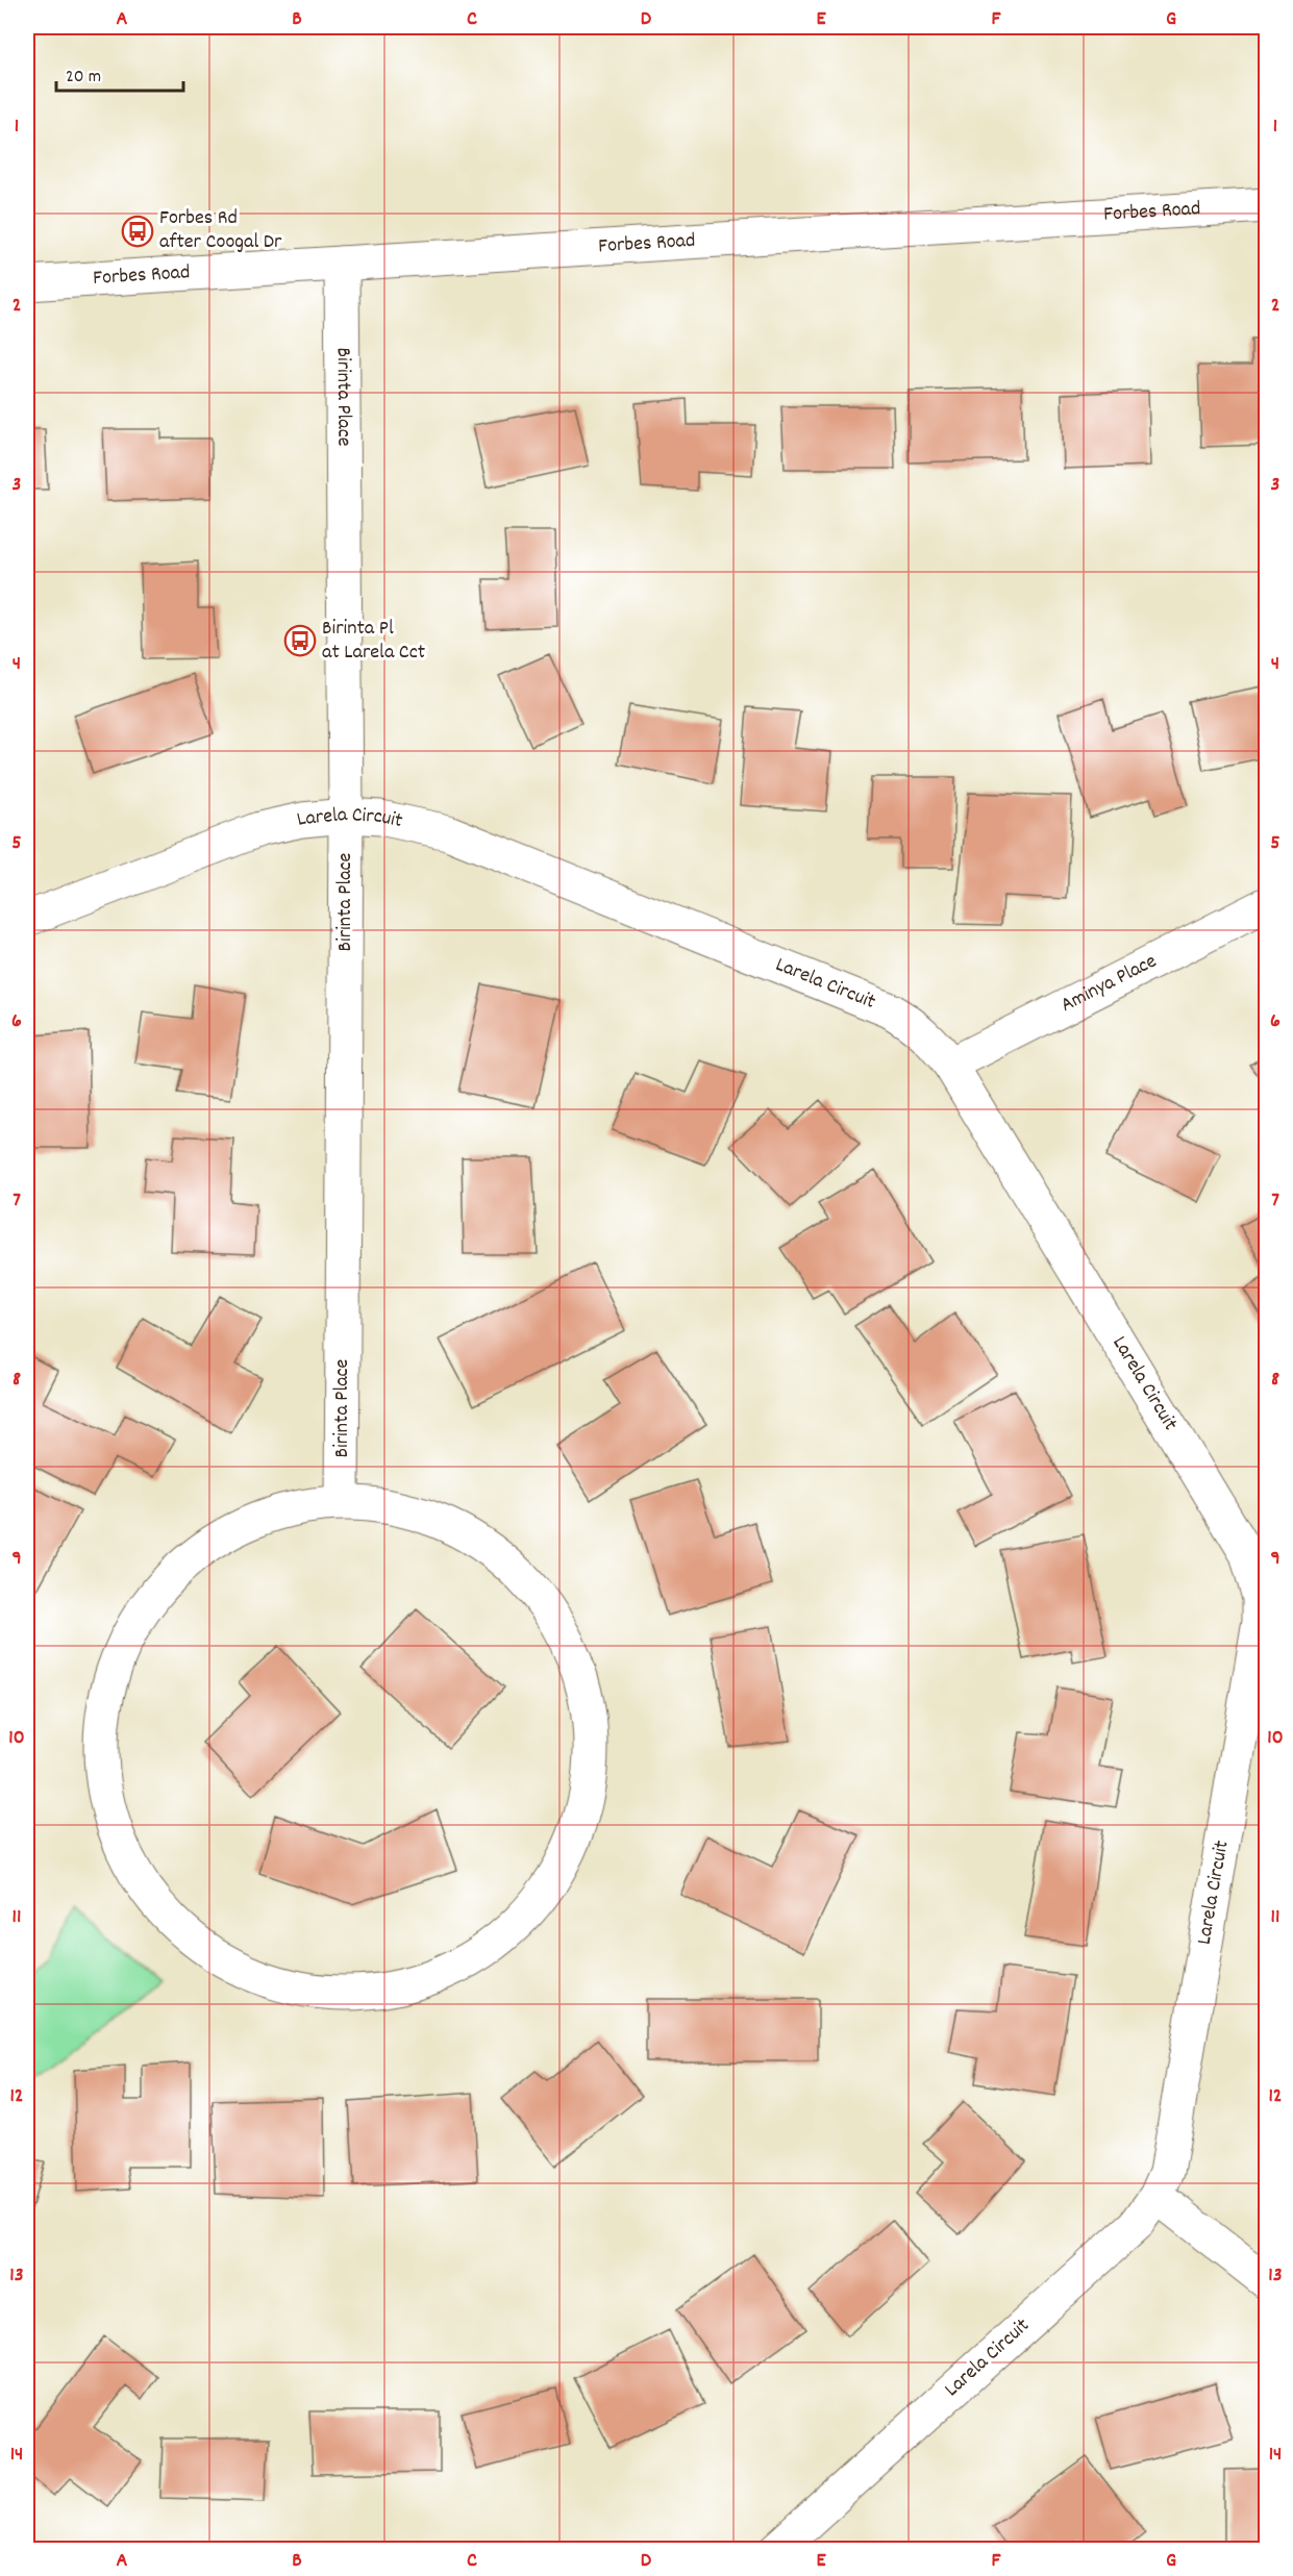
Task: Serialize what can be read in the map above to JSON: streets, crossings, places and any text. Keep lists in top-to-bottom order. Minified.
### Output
{"streets":{"street":["Forbes Road","Birinta Place","Larela Circuit","Aminya Place"]},"crossings":[["Forbes Road","Birinta Place"],["Birinta Place","Larela Circuit"],["Larela Circuit","Aminya Place"]],"places":{"bus stop":["Forbes Rd after Coogal Dr","Birinta Pl at Larela Cct"]},"scale_bar":"20 m","grid":{"columns":["A","B","C","D","E","F","G"],"rows":["1","2","3","4","5","6","7","8","9","10","11","12","13","14"]}}
